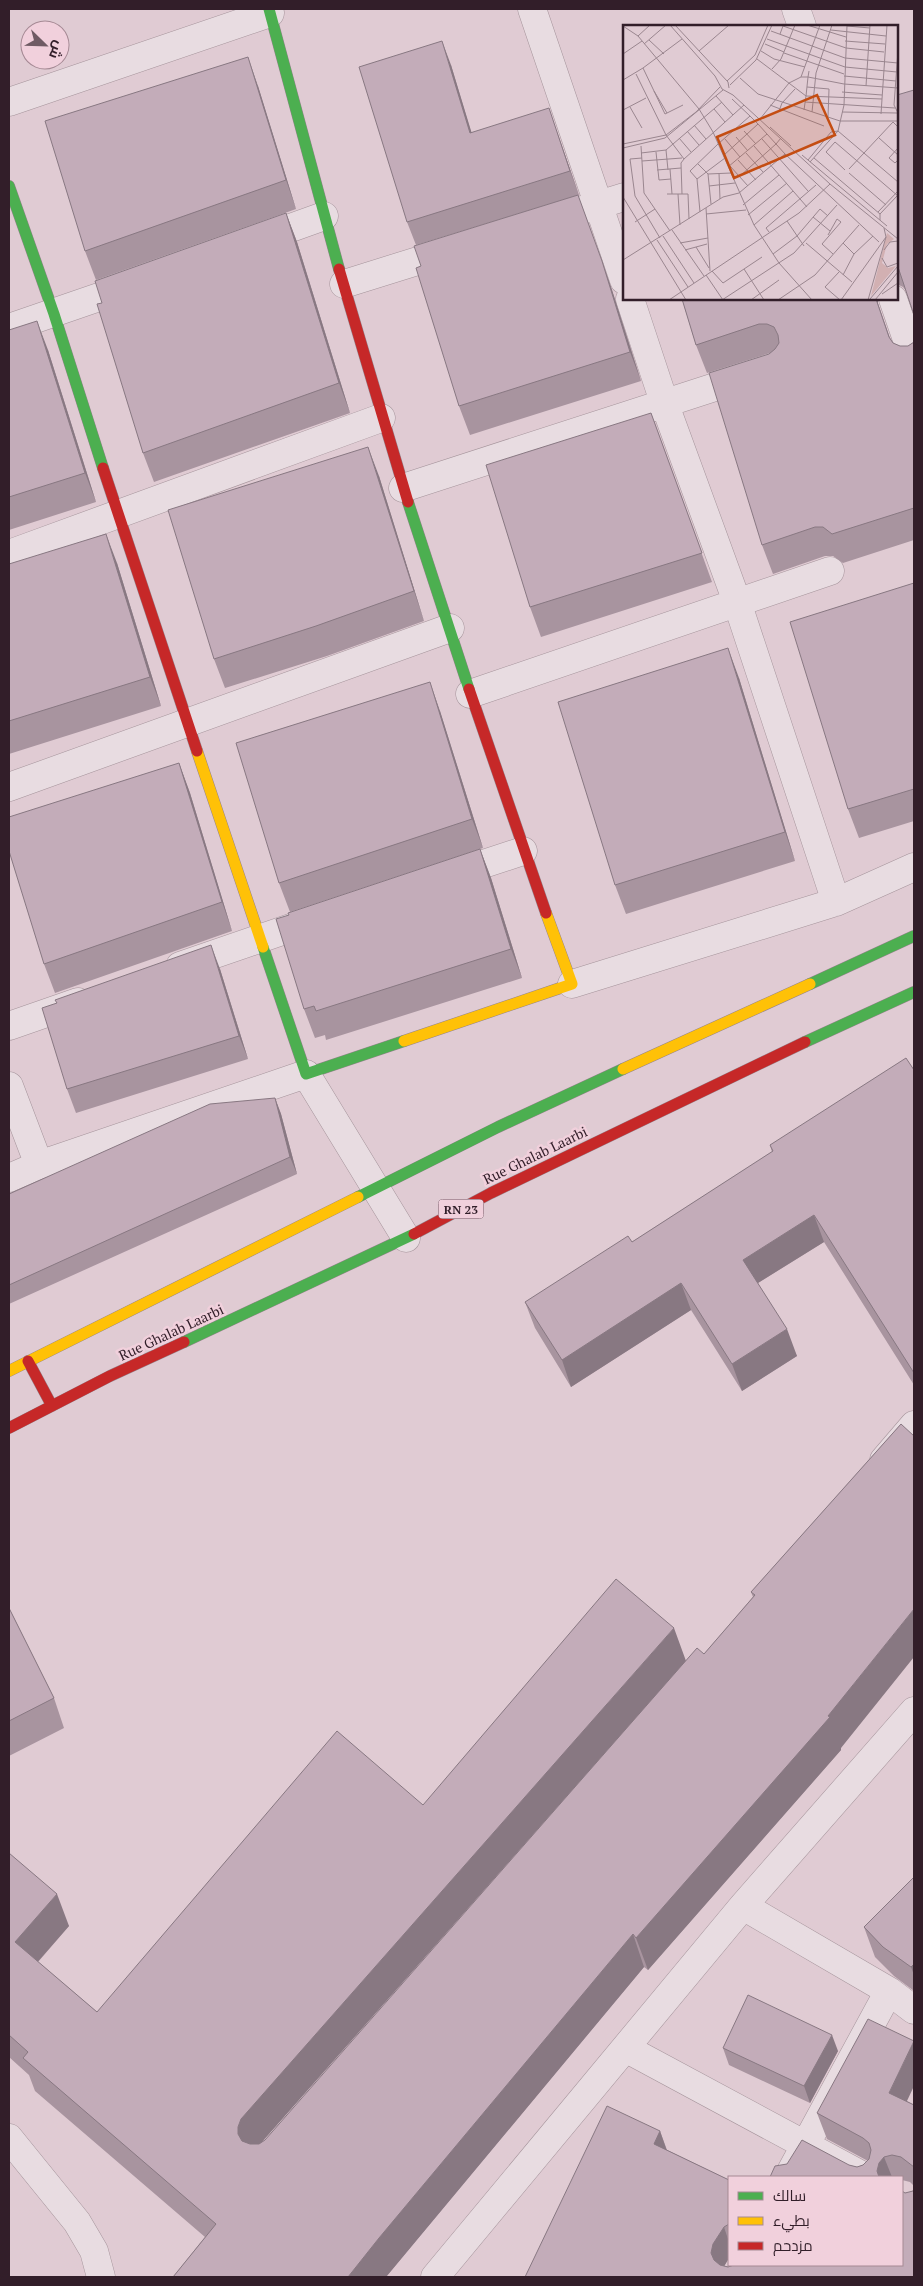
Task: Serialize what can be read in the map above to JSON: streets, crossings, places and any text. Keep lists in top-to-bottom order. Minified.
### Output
{"streets":{"street":["Rue Ghalab Laarbi","RN 23"]},"legend":["سالك","بطيء","مزدحم"],"north":"bottom right"}
